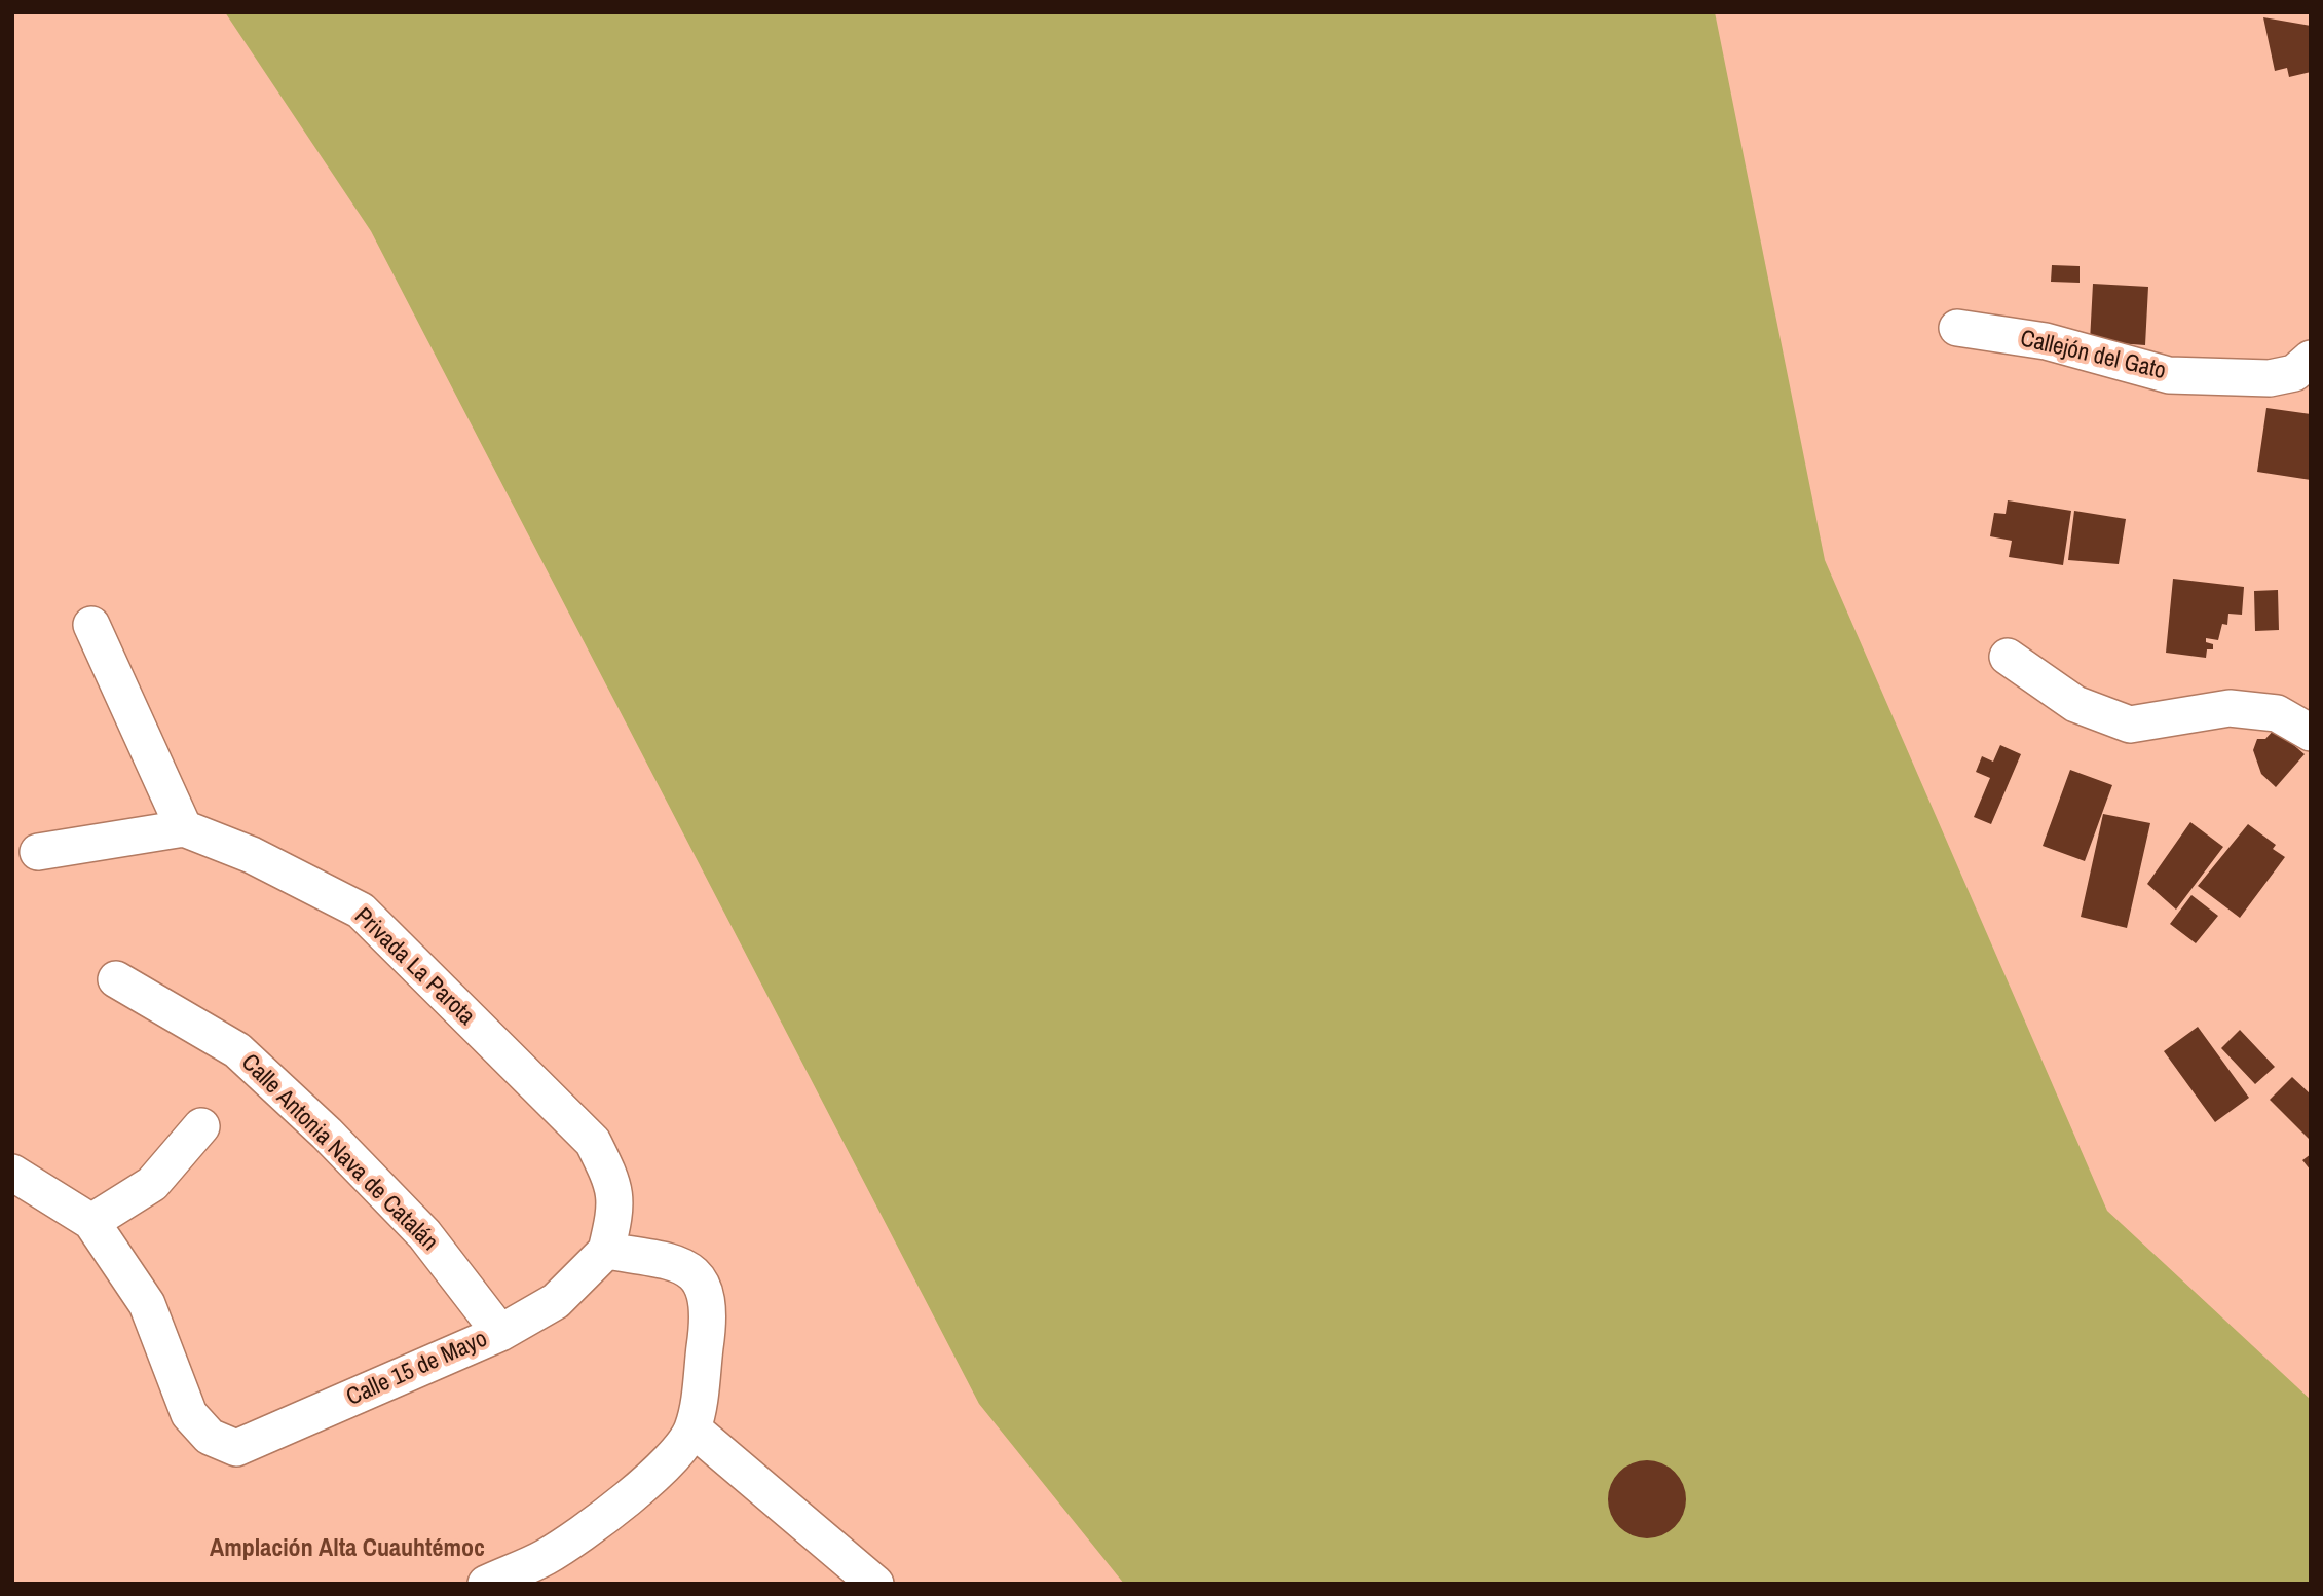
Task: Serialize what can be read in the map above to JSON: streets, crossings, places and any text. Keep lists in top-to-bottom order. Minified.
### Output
{"streets":{"street":["Callejón del Gato","Privada La Parota","Calle Antonia Nava de Catalán","Calle 15 de Mayo"]},"crossings":[["Privada La Parota","Calle 15 de Mayo"],["Calle Antonia Nava de Catalán","Calle 15 de Mayo"]],"districts":["Amplación Alta Cuauhtémoc"]}
